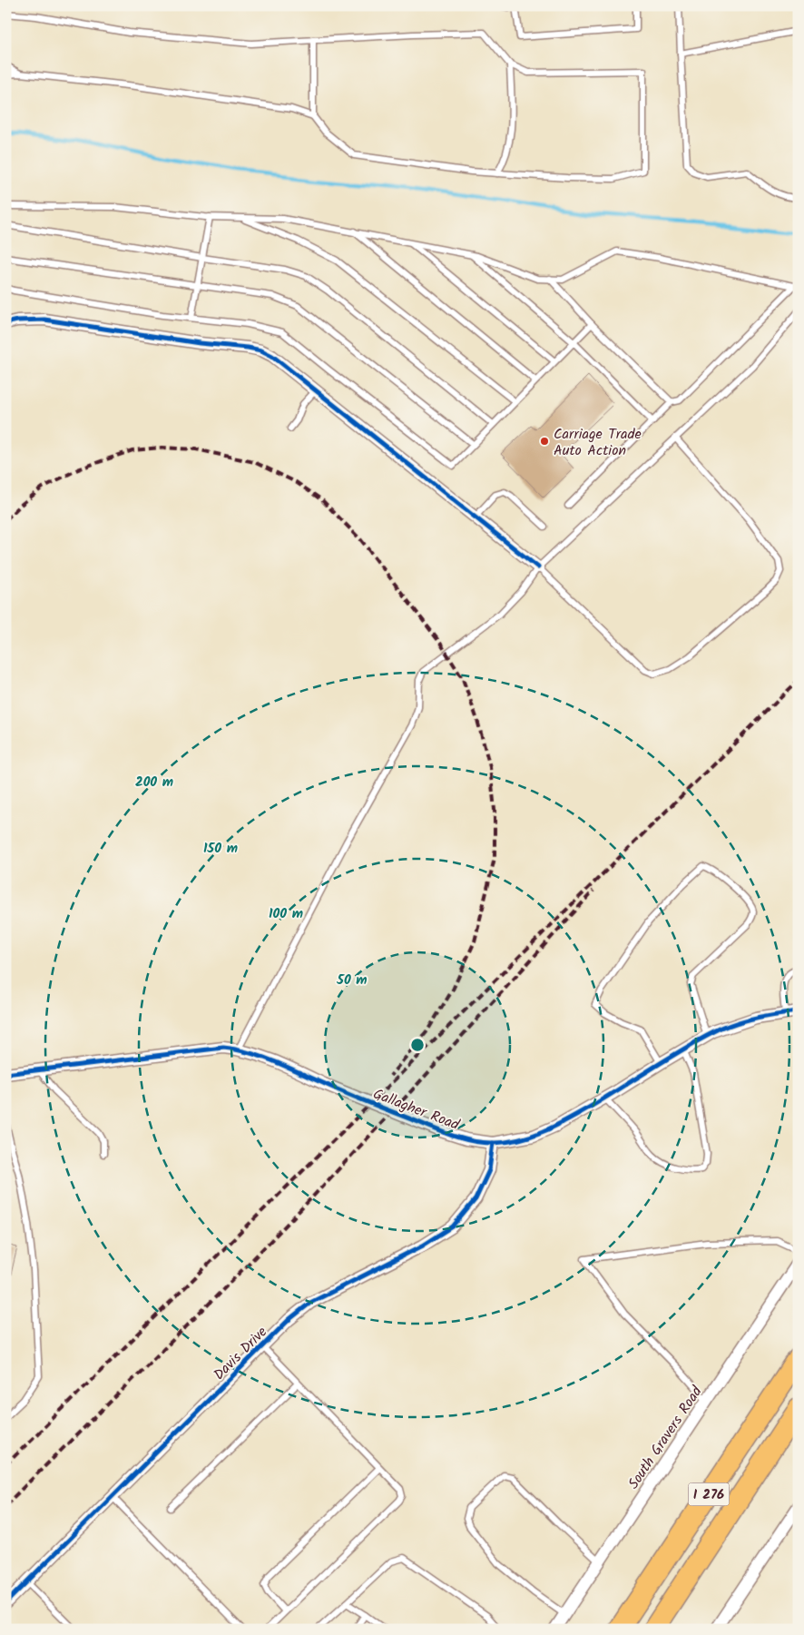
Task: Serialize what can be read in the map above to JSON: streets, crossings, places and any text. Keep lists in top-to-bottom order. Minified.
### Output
{"streets":{"highway":["I 276"],"street":["Gallagher Road","Davis Drive","South Gravers Road"]},"crossings":[["Gallagher Road","Davis Drive"]],"places":["Carriage Trade Auto Action"],"rings":["200 m","150 m","100 m","50 m"]}
